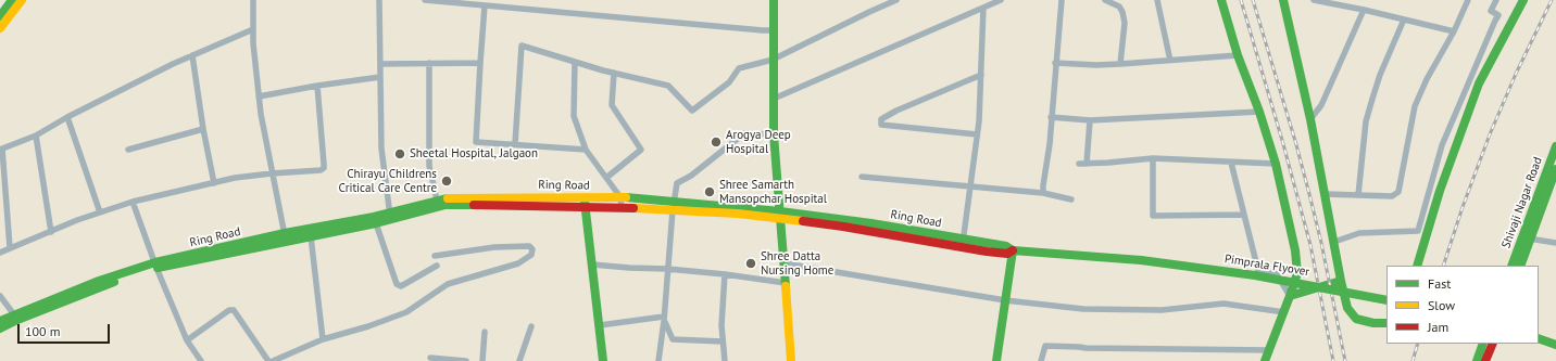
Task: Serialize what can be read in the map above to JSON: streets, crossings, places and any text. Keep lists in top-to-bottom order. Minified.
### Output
{"streets":{"main road":["Ring Road","Shivaji Nagar Road","Pimprala Flyover"]},"crossings":[["Ring Road","Pimprala Flyover"]],"places":["Arogya Deep Hospital","Sheetal Hospital, Jalgaon","Chirayu Childrens Critical Care Centre","Shree Samarth Mansopchar Hospital","Shree Datta Nursing Home"],"legend":["Fast","Slow","Jam"],"scale_bar":"100 m"}
